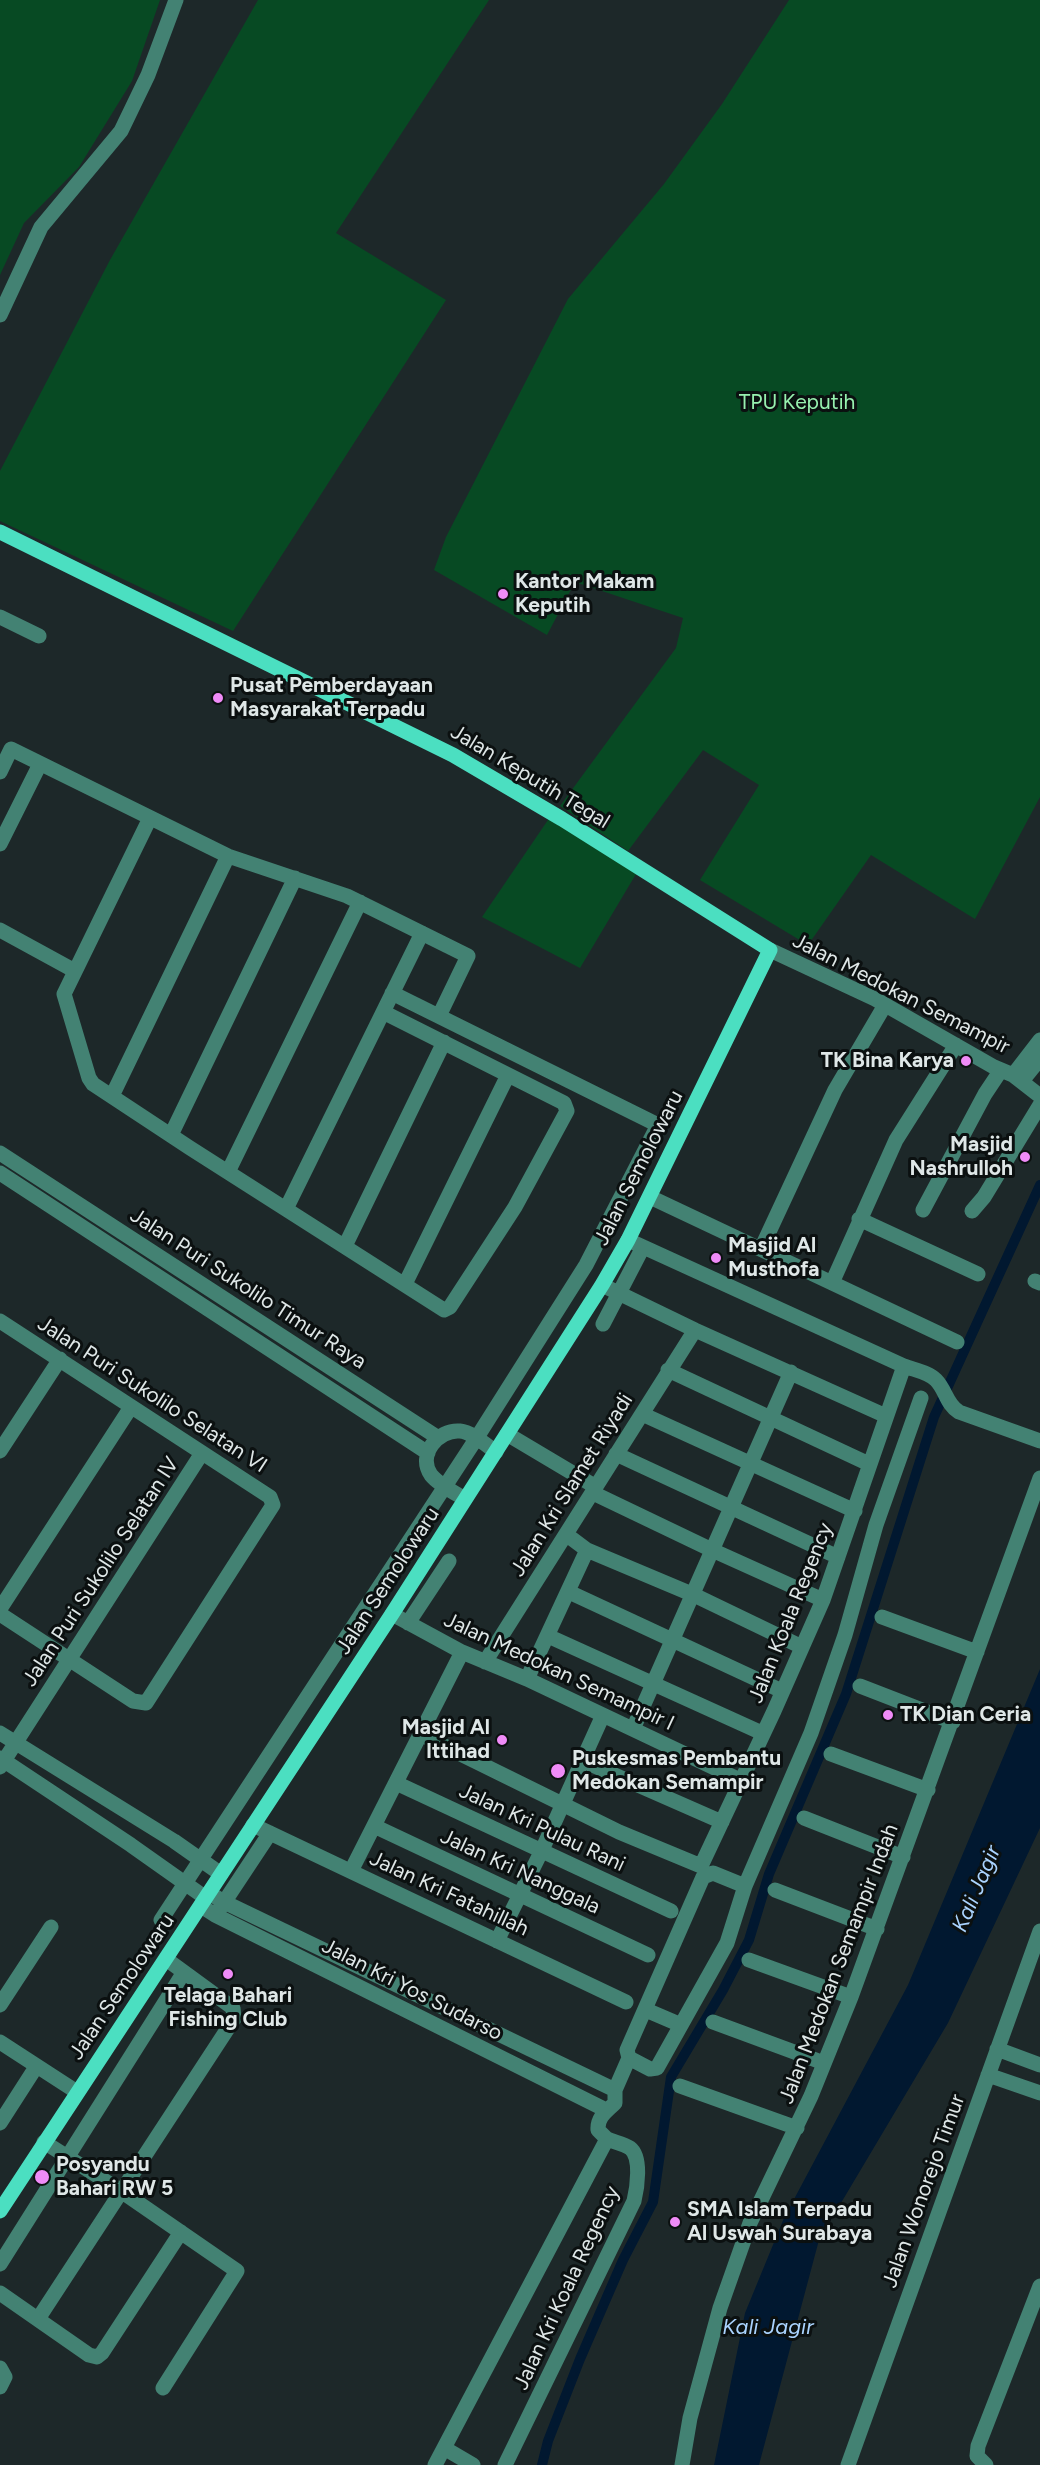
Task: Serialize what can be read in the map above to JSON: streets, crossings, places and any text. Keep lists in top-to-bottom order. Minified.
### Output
{"streets":{"main road":["Jalan Keputih Tegal","Jalan Semolowaru"],"street":["Jalan Medokan Semampir","Jalan Puri Sukolilo Timur Raya","Jalan Puri Sukolilo Selatan VI","Jalan Kri Slamet Riyadi","Jalan Puri Sukolilo Selatan IV","Jalan Koala Regency","Jalan Medokan Semampir I","Jalan Kri Pulau Rani","Jalan Kri Nanggala","Jalan Kri Fatahillah","Jalan Medokan Semampir Indah","Jalan Kri Yos Sudarso","Jalan Wonorejo Timur","Jalan Kri Koala Regency"]},"crossings":[["Jalan Keputih Tegal","Jalan Medokan Semampir"],["Jalan Keputih Tegal","Jalan Semolowaru"],["Jalan Medokan Semampir","Jalan Semolowaru"],["Jalan Semolowaru","Jalan Medokan Semampir I"],["Jalan Semolowaru","Jalan Kri Fatahillah"],["Jalan Semolowaru","Jalan Kri Yos Sudarso"],["Jalan Puri Sukolilo Selatan VI","Jalan Puri Sukolilo Selatan IV"],["Jalan Kri Slamet Riyadi","Jalan Medokan Semampir I"],["Jalan Koala Regency","Jalan Medokan Semampir I"]],"water":["Kali Jagir"],"parks":["TPU Keputih"],"places":["Kantor Makam Keputih","Pusat Pemberdayaan Masyarakat Terpadu","TK Bina Karya","Masjid Nashrulloh","Masjid Al Musthofa","TK Dian Ceria","Masjid Al Ittihad","Puskesmas Pembantu Medokan Semampir","Telaga Bahari Fishing Club","Posyandu Bahari RW 5","SMA Islam Terpadu Al Uswah Surabaya"]}
